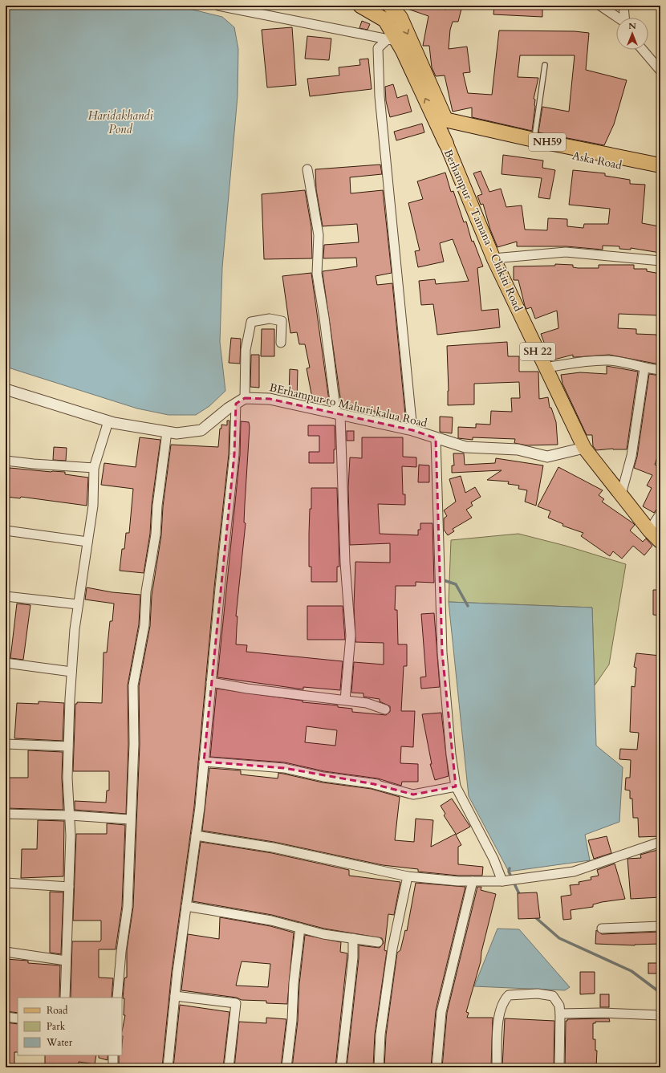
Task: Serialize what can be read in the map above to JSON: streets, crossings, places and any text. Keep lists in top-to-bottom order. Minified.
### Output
{"streets":{"highway":["NH59","Aska Road"],"main road":["Berhampur - Tamana - Chikiti Road","SH 22"],"street":["BErhampur to Mahuri kalua Road"]},"crossings":[["NH59","Aska Road"],["NH59","Berhampur - Tamana - Chikiti Road"],["Aska Road","Berhampur - Tamana - Chikiti Road"],["Berhampur - Tamana - Chikiti Road","BErhampur to Mahuri kalua Road"]],"water":["Haridakhandi Pond"],"legend":["Road","Park","Water"],"north":"top"}
